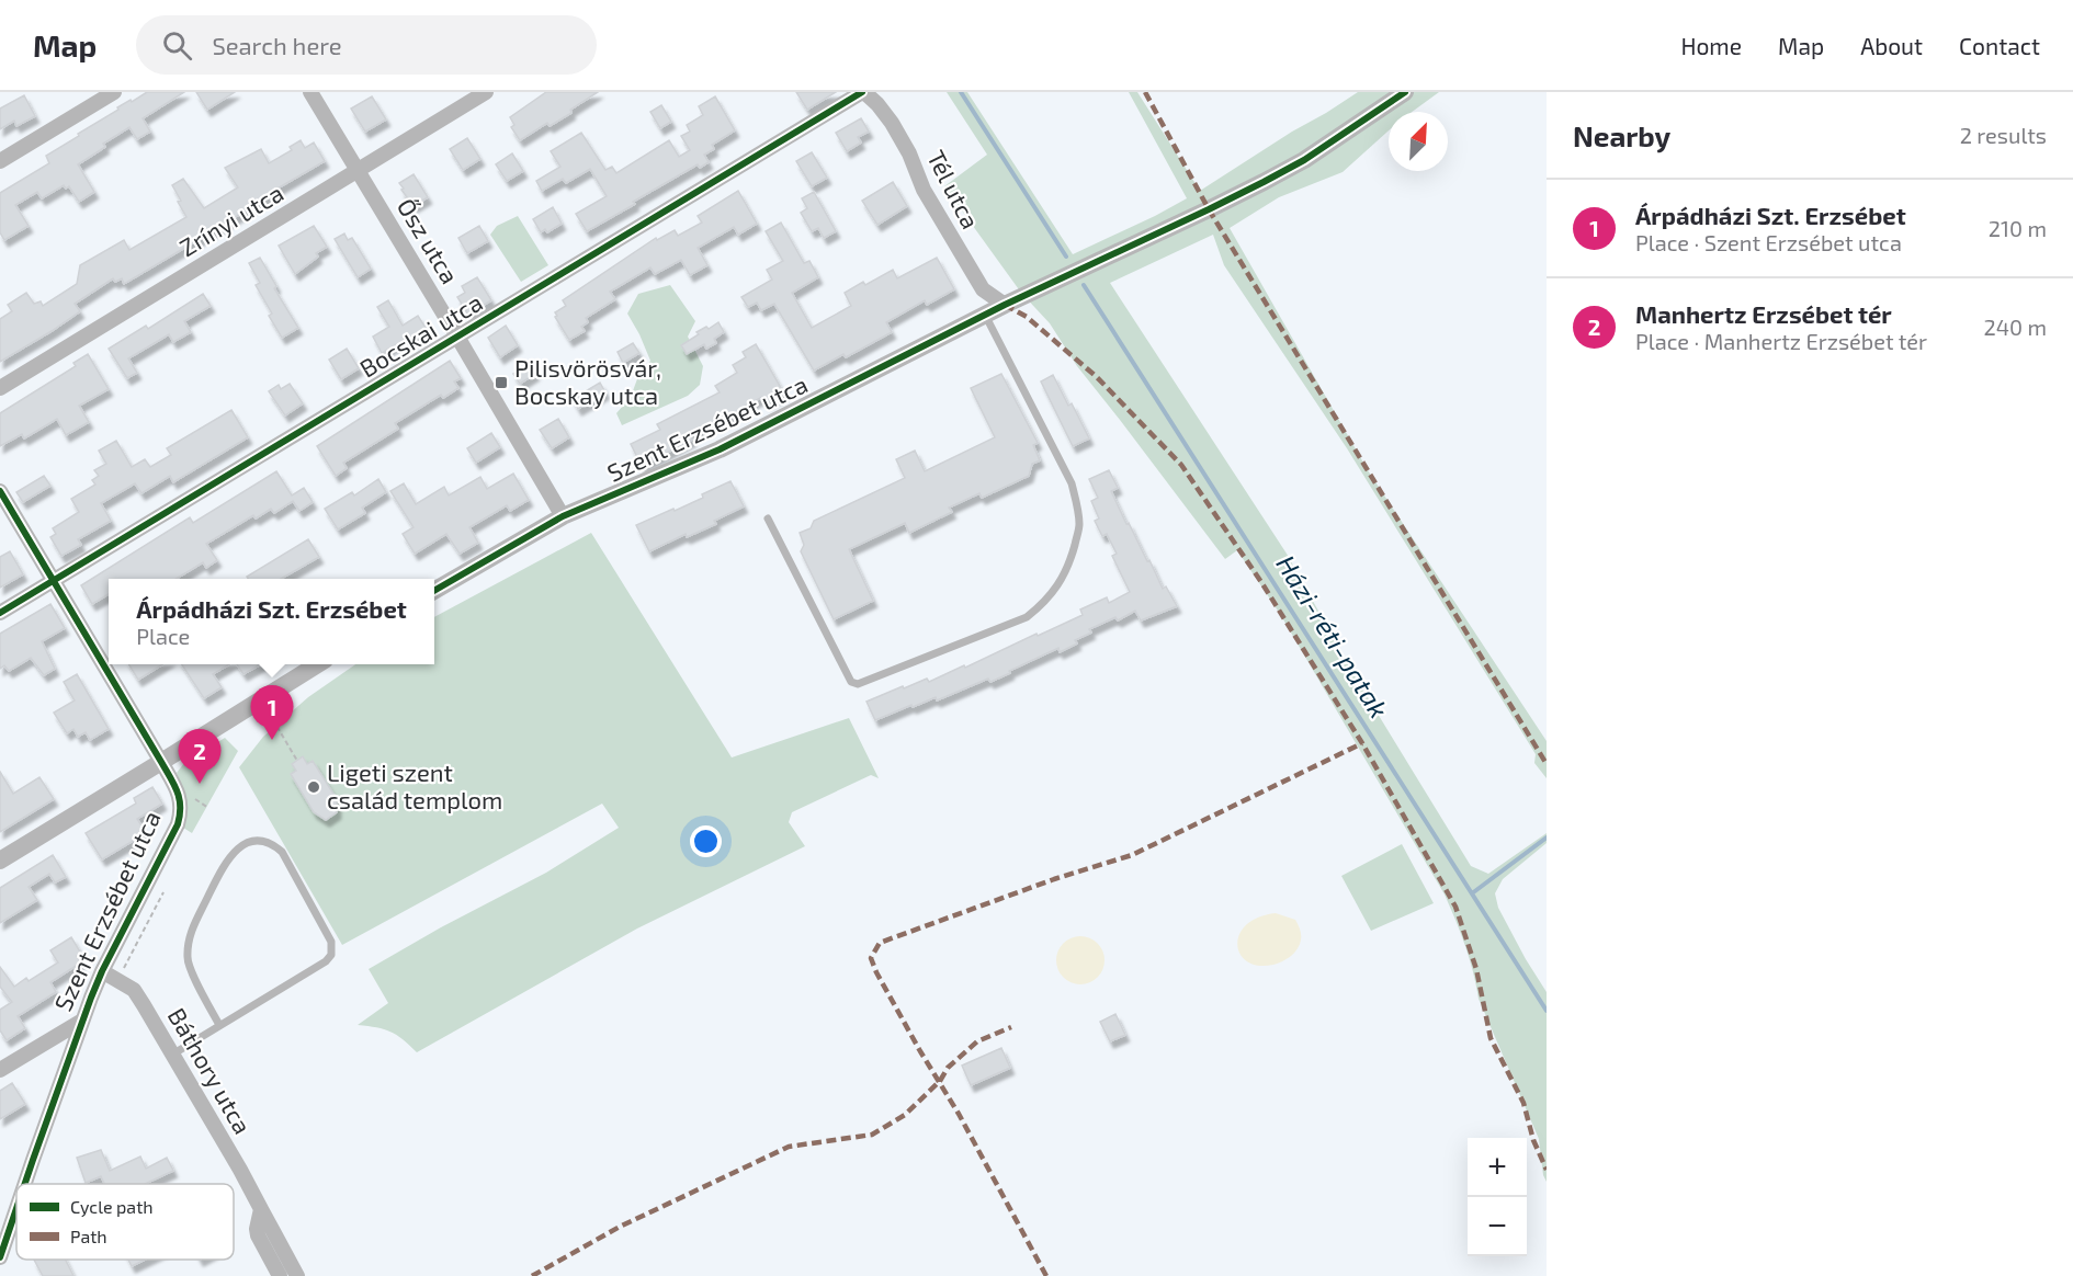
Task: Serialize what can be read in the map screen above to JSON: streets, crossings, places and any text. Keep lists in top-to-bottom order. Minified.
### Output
{"streets":{"street":["Tél utca","Zrínyi utca","Ősz utca","Bocskai utca","Szent Erzsébet utca","Báthory utca"]},"crossings":[["Tél utca","Bocskai utca"],["Tél utca","Szent Erzsébet utca"],["Zrínyi utca","Ősz utca"],["Ősz utca","Bocskai utca"],["Ősz utca","Szent Erzsébet utca"],["Szent Erzsébet utca","Báthory utca"]],"water":["Házi-réti-patak"],"places":{"transit":["Pilisvörösvár, Bocskay utca"],"other":["Ligeti szent család templom"]},"legend":["Cycle path","Path"],"north":"top right","page":{"header":"Map","search":"Search here","nav":["Home","Map","About","Contact"],"heading":["Nearby","2 results"],"list":[{"mark":"1","name":"Árpádházi Szt. Erzsébet","note":"Place · Szent Erzsébet utca","value":"210 m"},{"mark":"2","name":"Manhertz Erzsébet tér","note":"Place · Manhertz Erzsébet tér","value":"240 m"}],"popup":["Árpádházi Szt. Erzsébet","Place"],"pins":["1","2"],"map_buttons":["+","−"]}}
